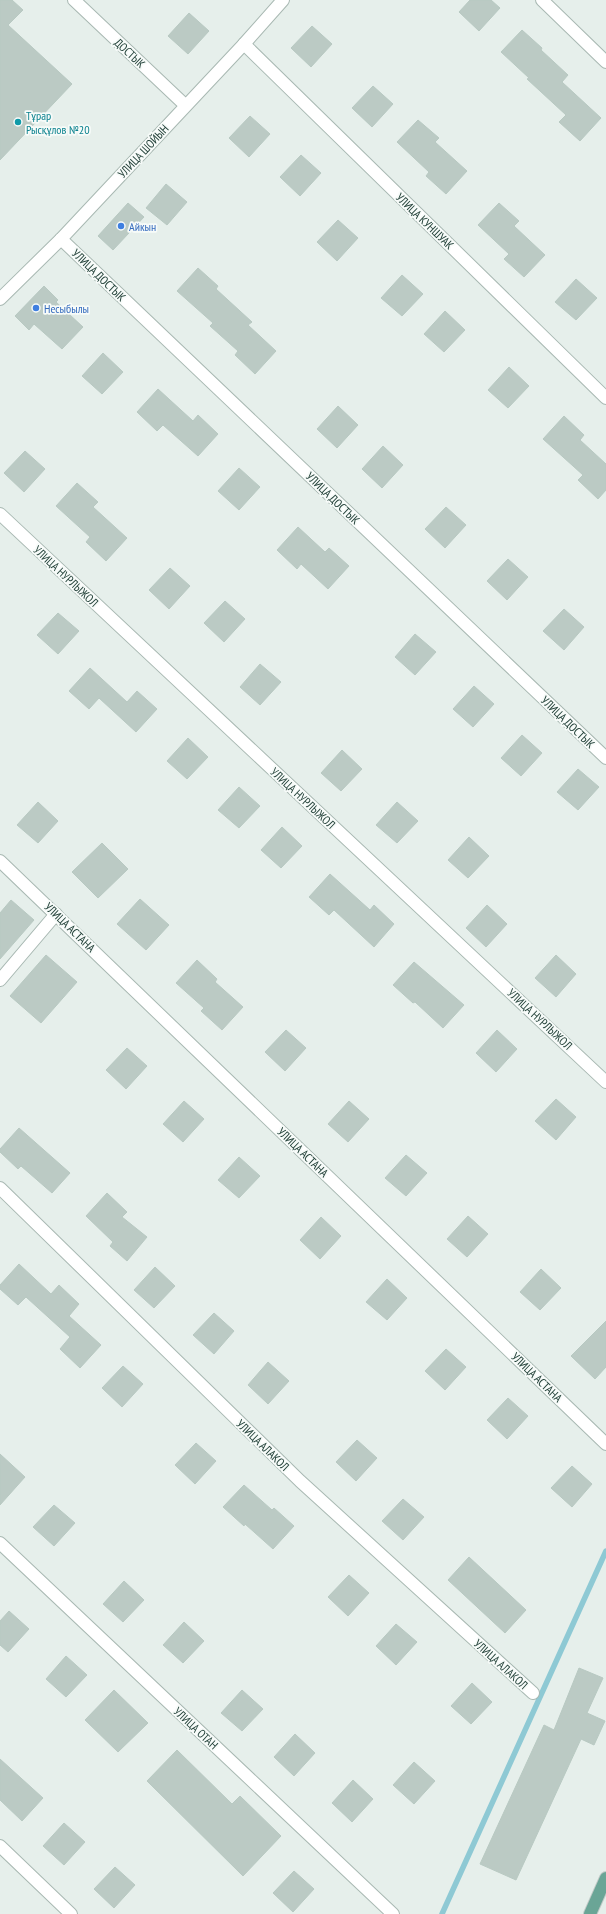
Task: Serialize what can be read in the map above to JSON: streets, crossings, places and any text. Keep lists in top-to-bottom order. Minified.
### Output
{"streets":{"street":["ДОСТЫК","УЛИЦА ШОЙЫН","УЛИЦА КУНШУАК","УЛИЦА ДОСТЫК","УЛИЦА НУРЛЫЖОЛ","УЛИЦА АСТАНА","УЛИЦА АЛАКОЛ","УЛИЦА ОТАН"]},"crossings":[["ДОСТЫК","УЛИЦА ШОЙЫН"],["УЛИЦА ШОЙЫН","УЛИЦА КУНШУАК"],["УЛИЦА ШОЙЫН","УЛИЦА ДОСТЫК"]],"places":["Тұрар Рысқұлов №20","Айкын","Несыбылы"]}
